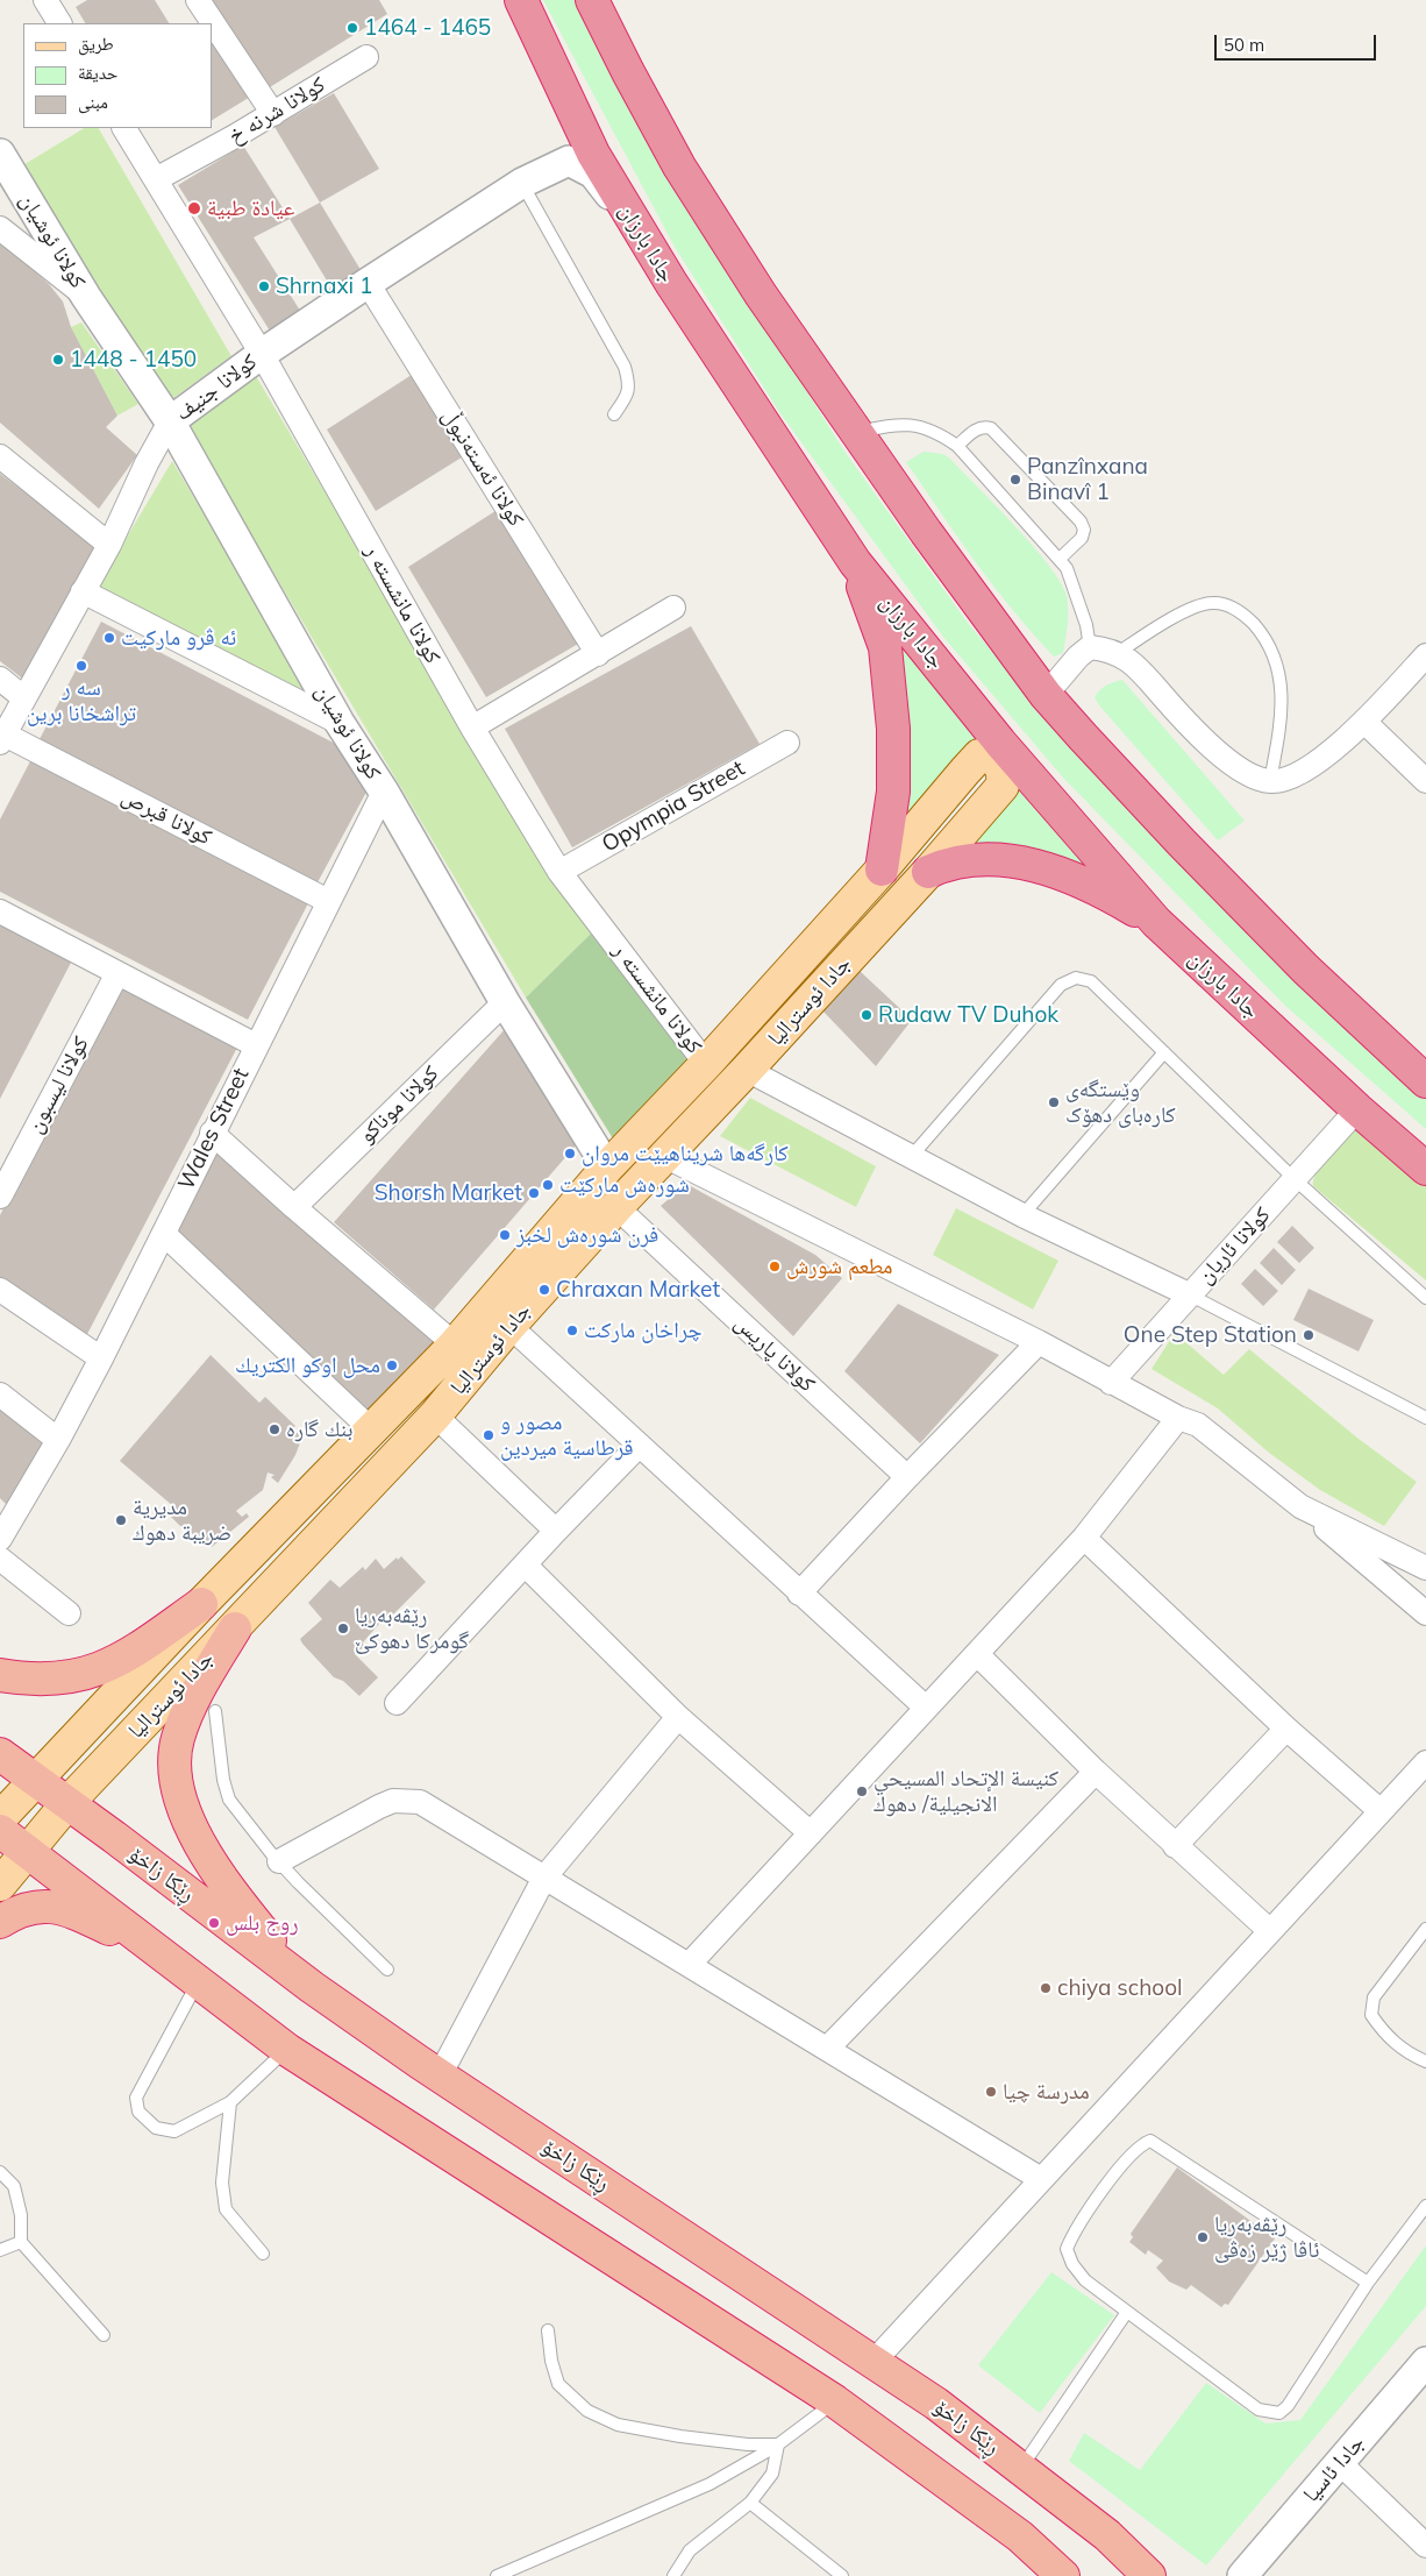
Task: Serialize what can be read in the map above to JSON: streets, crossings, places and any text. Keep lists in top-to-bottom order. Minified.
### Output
{"streets":{"highway":["جادا بارزان","ڕێکا زاخۆ"],"main road":["جادا ئوسترالیا"],"street":["كولانا شرنه خ","كولانا ئوشيان","كولانا جنيف","كولانا ئەستەنبوڵ","كولانا مانشسته ر","Opympia Street","كولانا قبرص","كولانا ليسبون","كولانا موناكو","Wales Street","كولانا ئاريان","كولانا پاریس","جادا ئاسيا"]},"crossings":[["كولانا شرنه خ","كولانا مانشسته ر"],["كولانا ئوشيان","كولانا جنيف"],["كولانا ئوشيان","جادا ئوسترالیا"],["كولانا ئوشيان","كولانا موناكو"],["كولانا ئوشيان","Wales Street"],["جادا بارزان","كولانا ئاريان"],["كولانا جنيف","كولانا ئەستەنبوڵ"],["كولانا جنيف","كولانا مانشسته ر"],["كولانا جنيف","كولانا قبرص"],["كولانا مانشسته ر","Opympia Street"],["كولانا مانشسته ر","جادا ئوسترالیا"],["كولانا قبرص","Wales Street"],["جادا ئوسترالیا","كولانا پاریس"],["جادا ئوسترالیا","ڕێکا زاخۆ"]],"places":["1464 - 1465","عيادة طبية","Shrnaxi 1","1448 - 1450","Panzînxana Binavî 1","ئه ڤرو ماركيت","سه ر تراشخانا برين","Rudaw TV Duhok","وێستگەی کارەبای دهۆک","كارگه‌ها شريناهيێت مروان","شوره‌ش ماركێت","Shorsh Market","فرن شوره‌ش لخبز","مطعم شورش","Chraxan Market","چراخان ماركت","One Step Station","محل اوكو الكتريك","بنك گاره","مصور و قرطاسية ميردين","مديرية ضريبة دهوك","رێڤه‌به‌ریا گومركا دهوكێ","كنيسة الإتحاد المسيحي الانجيلية/ دهوك","روج بلس","chiya school","مدرسة چيا","رێڤەبەریا ئاڤا ژێر زەڤی"],"legend":["طريق","حديقة","مبنى"],"scale_bar":"50 m"}
